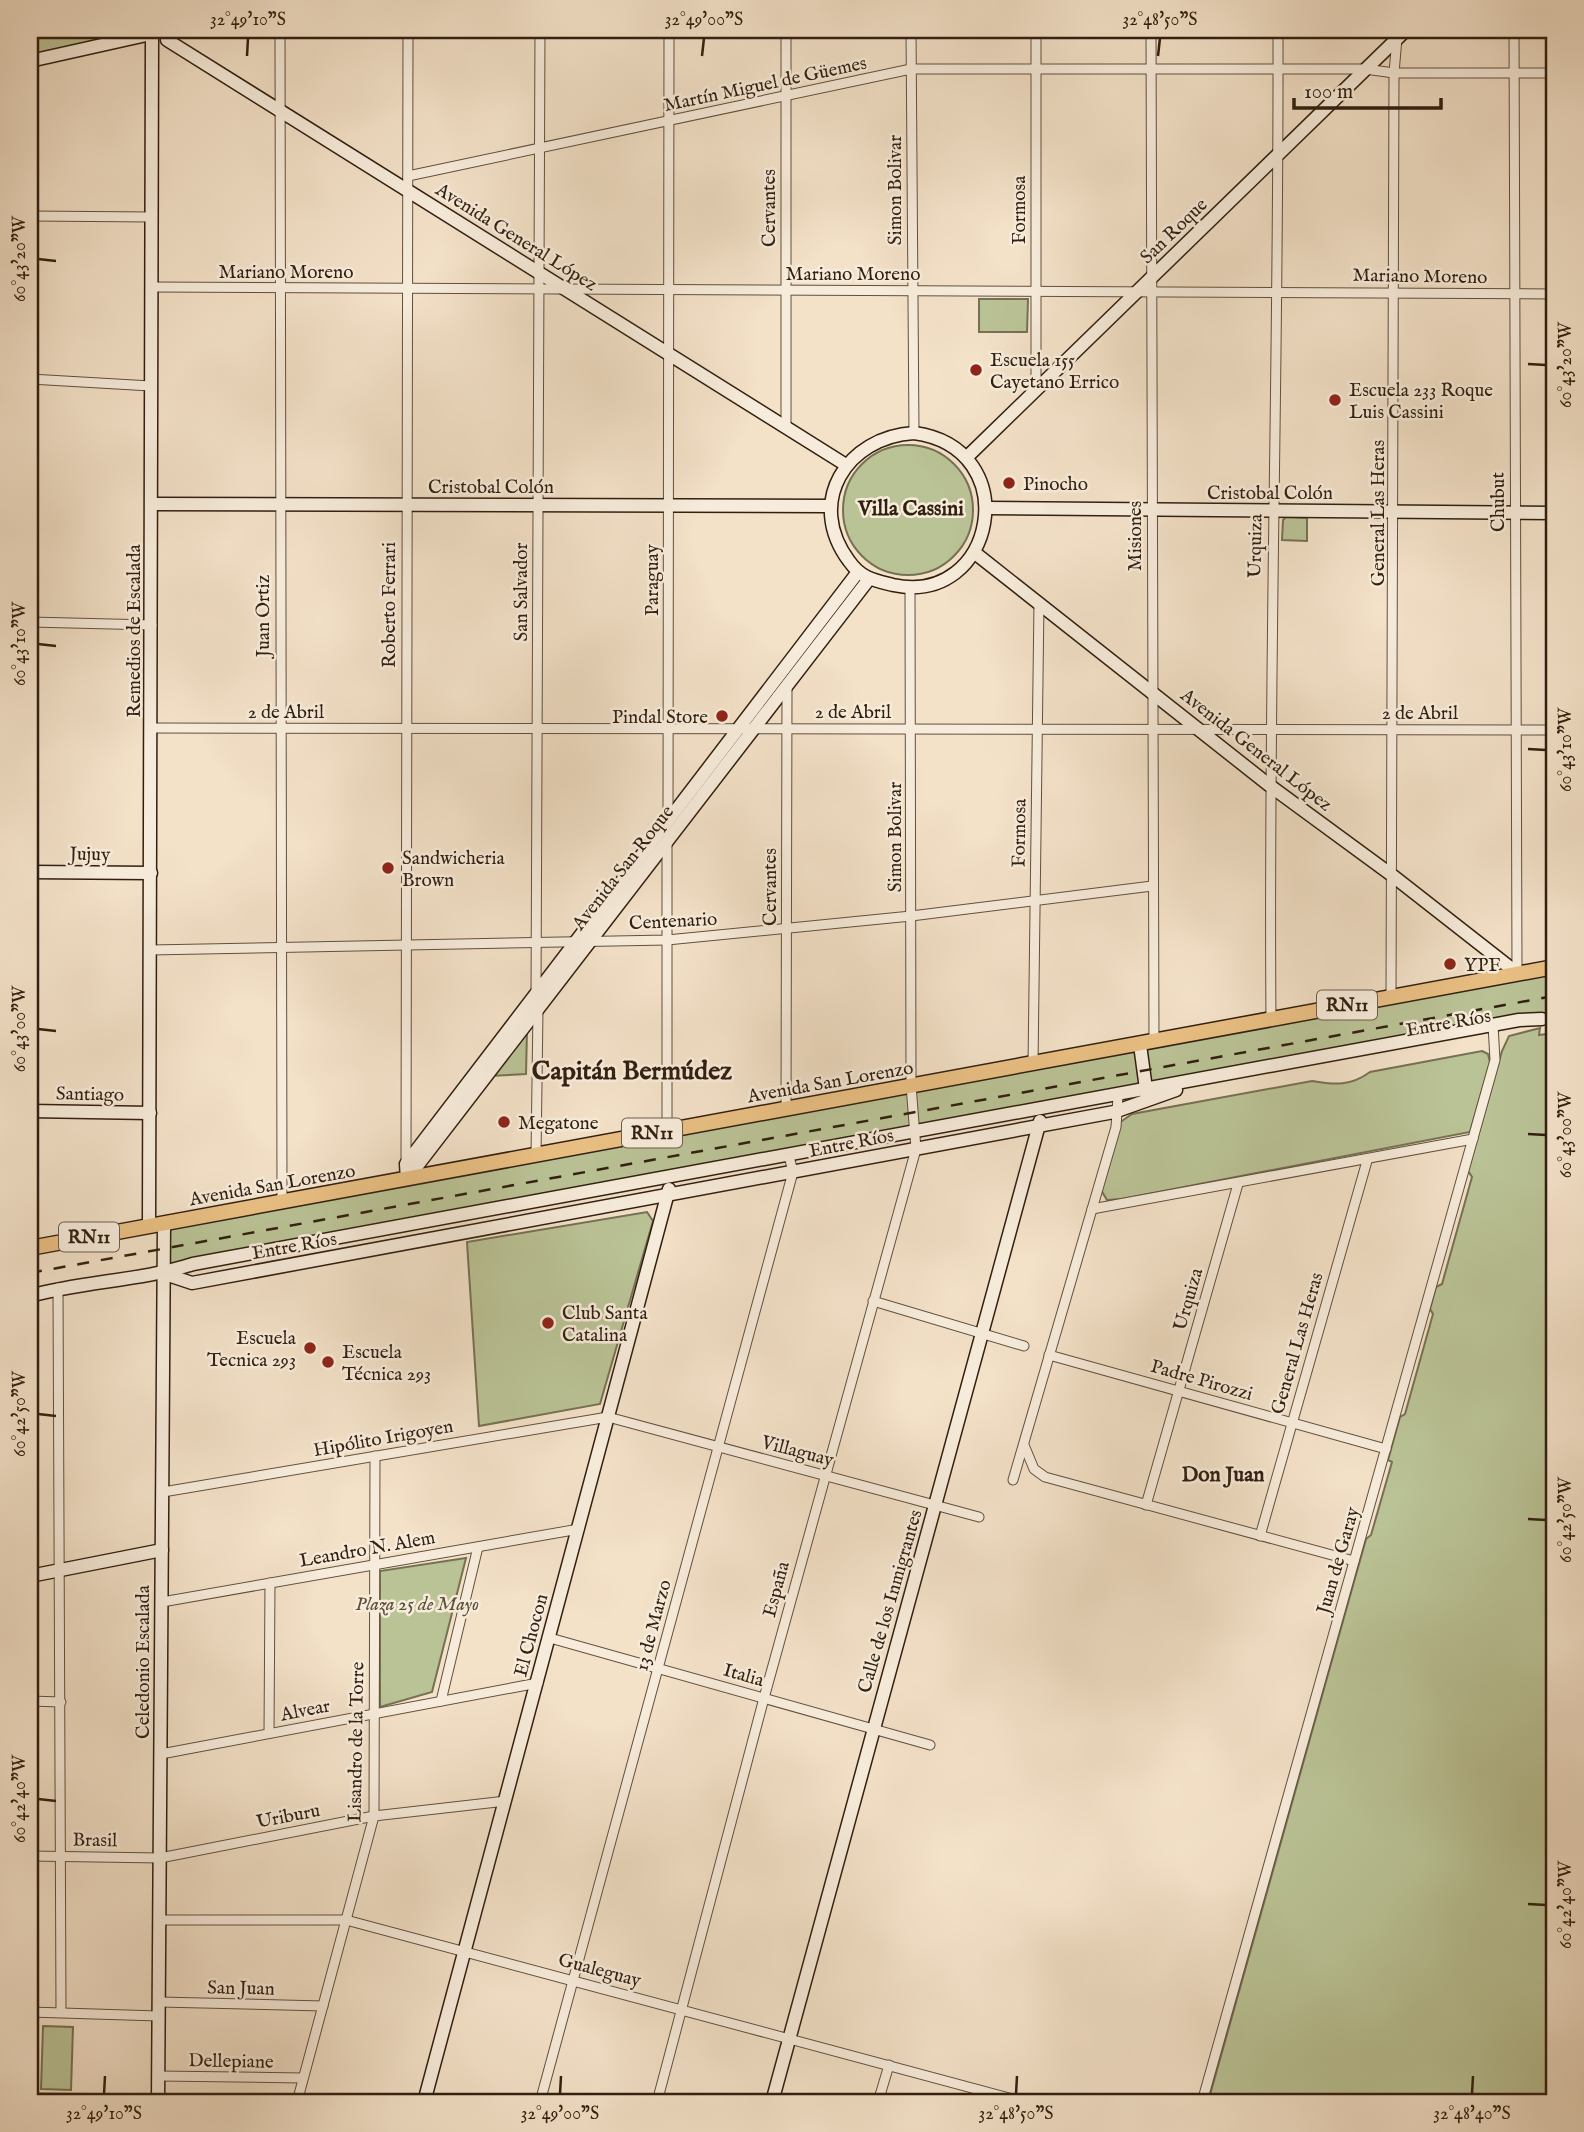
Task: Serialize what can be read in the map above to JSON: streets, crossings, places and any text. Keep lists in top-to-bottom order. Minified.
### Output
{"streets":{"main road":["RN11","Avenida San Lorenzo"],"street":["Martín Miguel de Güemes","Simon Bolivar","Cervantes","Formosa","San Roque","Avenida General López","Mariano Moreno","Cristobal Colón","Chubut","General Las Heras","Misiones","Urquiza","Paraguay","San Salvador","Roberto Ferrari","Juan Ortiz","Remedios de Escalada","2 de Abril","Jujuy","Avenida San Roque","Centenario","Entre Ríos","Santiago","Padre Pirozzi","Hipólito Irigoyen","Villaguay","Leandro N. Alem","Juan de Garay","España","Calle de los Inmigrantes","13 de Marzo","El Chocon","Celedonio Escalada","Italia","Alvear","Lisandro de la Torre","Uriburu","Brasil","Gualeguay","San Juan","Dellepiane"]},"crossings":[["Martín Miguel de Güemes","Simon Bolivar"],["Martín Miguel de Güemes","Cervantes"],["Martín Miguel de Güemes","Formosa"],["Martín Miguel de Güemes","San Roque"],["Martín Miguel de Güemes","Chubut"],["Martín Miguel de Güemes","General Las Heras"],["Martín Miguel de Güemes","Misiones"],["Martín Miguel de Güemes","Urquiza"],["Martín Miguel de Güemes","Paraguay"],["Martín Miguel de Güemes","San Salvador"],["Martín Miguel de Güemes","Roberto Ferrari"],["Simon Bolivar","San Roque"],["Simon Bolivar","Avenida General López"],["Simon Bolivar","Mariano Moreno"],["Simon Bolivar","Cristobal Colón"],["Simon Bolivar","2 de Abril"],["Simon Bolivar","Avenida San Roque"],["Simon Bolivar","Centenario"],["Simon Bolivar","Avenida San Lorenzo"],["Simon Bolivar","España"],["Cervantes","Avenida General López"],["Cervantes","Mariano Moreno"],["Cervantes","2 de Abril"],["Cervantes","Avenida San Roque"],["Cervantes","Centenario"],["Cervantes","Avenida San Lorenzo"],["Formosa","San Roque"],["Formosa","Avenida General López"],["Formosa","Mariano Moreno"],["Formosa","2 de Abril"],["Formosa","Centenario"],["Formosa","Avenida San Lorenzo"],["San Roque","Avenida General López"],["San Roque","Mariano Moreno"],["San Roque","Cristobal Colón"],["San Roque","General Las Heras"],["San Roque","Misiones"],["San Roque","Urquiza"],["San Roque","Avenida San Roque"],["Avenida General López","Mariano Moreno"],["Avenida General López","Cristobal Colón"],["Avenida General López","Chubut"],["Avenida General López","General Las Heras"],["Avenida General López","Misiones"],["Avenida General López","Urquiza"],["Avenida General López","Paraguay"],["Avenida General López","San Salvador"],["Avenida General López","Roberto Ferrari"],["Avenida General López","Juan Ortiz"],["Avenida General López","2 de Abril"],["Avenida General López","Avenida San Roque"],["Avenida General López","Avenida San Lorenzo"],["Mariano Moreno","Chubut"],["Mariano Moreno","General Las Heras"],["Mariano Moreno","Misiones"],["Mariano Moreno","Urquiza"],["Mariano Moreno","Paraguay"],["Mariano Moreno","San Salvador"],["Mariano Moreno","Roberto Ferrari"],["Mariano Moreno","Juan Ortiz"],["Mariano Moreno","Remedios de Escalada"],["Cristobal Colón","Chubut"],["Cristobal Colón","General Las Heras"],["Cristobal Colón","Misiones"],["Cristobal Colón","Urquiza"],["Cristobal Colón","Paraguay"],["Cristobal Colón","San Salvador"],["Cristobal Colón","Roberto Ferrari"],["Cristobal Colón","Juan Ortiz"],["Cristobal Colón","Remedios de Escalada"],["Cristobal Colón","Avenida San Roque"],["Chubut","2 de Abril"],["Chubut","Avenida San Lorenzo"],["General Las Heras","2 de Abril"],["General Las Heras","Avenida San Lorenzo"],["General Las Heras","Padre Pirozzi"],["Misiones","2 de Abril"],["Misiones","Centenario"],["Misiones","Avenida San Lorenzo"],["Urquiza","2 de Abril"],["Urquiza","Avenida San Lorenzo"],["Urquiza","Padre Pirozzi"],["Paraguay","2 de Abril"],["Paraguay","Avenida San Roque"],["Paraguay","Centenario"],["Paraguay","Avenida San Lorenzo"],["San Salvador","2 de Abril"],["San Salvador","Avenida San Roque"],["San Salvador","Centenario"],["San Salvador","Avenida San Lorenzo"],["Roberto Ferrari","2 de Abril"],["Roberto Ferrari","Avenida San Roque"],["Roberto Ferrari","Centenario"],["Roberto Ferrari","Avenida San Lorenzo"],["Juan Ortiz","2 de Abril"],["Juan Ortiz","Centenario"],["Juan Ortiz","Avenida San Lorenzo"],["Remedios de Escalada","2 de Abril"],["Remedios de Escalada","Jujuy"],["Remedios de Escalada","Centenario"],["Remedios de Escalada","Avenida San Lorenzo"],["Remedios de Escalada","Santiago"],["2 de Abril","Avenida San Roque"],["Avenida San Roque","Centenario"],["Avenida San Roque","Avenida San Lorenzo"],["Entre Ríos","Juan de Garay"],["Entre Ríos","España"],["Entre Ríos","Calle de los Inmigrantes"],["Entre Ríos","13 de Marzo"],["Entre Ríos","El Chocon"],["Entre Ríos","Celedonio Escalada"],["Avenida San Lorenzo","España"],["Avenida San Lorenzo","Celedonio Escalada"],["Padre Pirozzi","Juan de Garay"],["Hipólito Irigoyen","Villaguay"],["Hipólito Irigoyen","El Chocon"],["Hipólito Irigoyen","Celedonio Escalada"],["Hipólito Irigoyen","Lisandro de la Torre"],["Villaguay","España"],["Villaguay","Calle de los Inmigrantes"],["Villaguay","13 de Marzo"],["Villaguay","El Chocon"],["Leandro N. Alem","El Chocon"],["Leandro N. Alem","Celedonio Escalada"],["Leandro N. Alem","Lisandro de la Torre"],["España","Italia"],["España","Gualeguay"],["Calle de los Inmigrantes","Italia"],["Calle de los Inmigrantes","Gualeguay"],["13 de Marzo","Italia"],["13 de Marzo","Gualeguay"],["El Chocon","Italia"],["El Chocon","Alvear"],["El Chocon","Uriburu"],["El Chocon","Gualeguay"],["Celedonio Escalada","Alvear"],["Celedonio Escalada","Uriburu"],["Celedonio Escalada","Brasil"],["Celedonio Escalada","Gualeguay"],["Celedonio Escalada","San Juan"],["Celedonio Escalada","Dellepiane"],["Alvear","Lisandro de la Torre"],["Lisandro de la Torre","Uriburu"],["Lisandro de la Torre","Gualeguay"],["Lisandro de la Torre","San Juan"],["Lisandro de la Torre","Dellepiane"],["Uriburu","Brasil"]],"districts":["Villa Cassini","Capitán Bermúdez","Don Juan"],"parks":["Plaza 25 de Mayo"],"places":["Escuela 155 Cayetano Errico","Escuela 233 Roque Luis Cassini","Pinocho","Pindal Store","Sandwicheria Brown","YPF","Megatone","Club Santa Catalina","Escuela Tecnica 293","Escuela Técnica 293"],"scale_bar":"100 m","coordinates":["32°49'10\"S","32°49'00\"S","32°48'50\"S","60°43'20\"W","60°43'10\"W","60°43'00\"W","60°42'50\"W","60°42'40\"W","32°48'40\"S"]}
